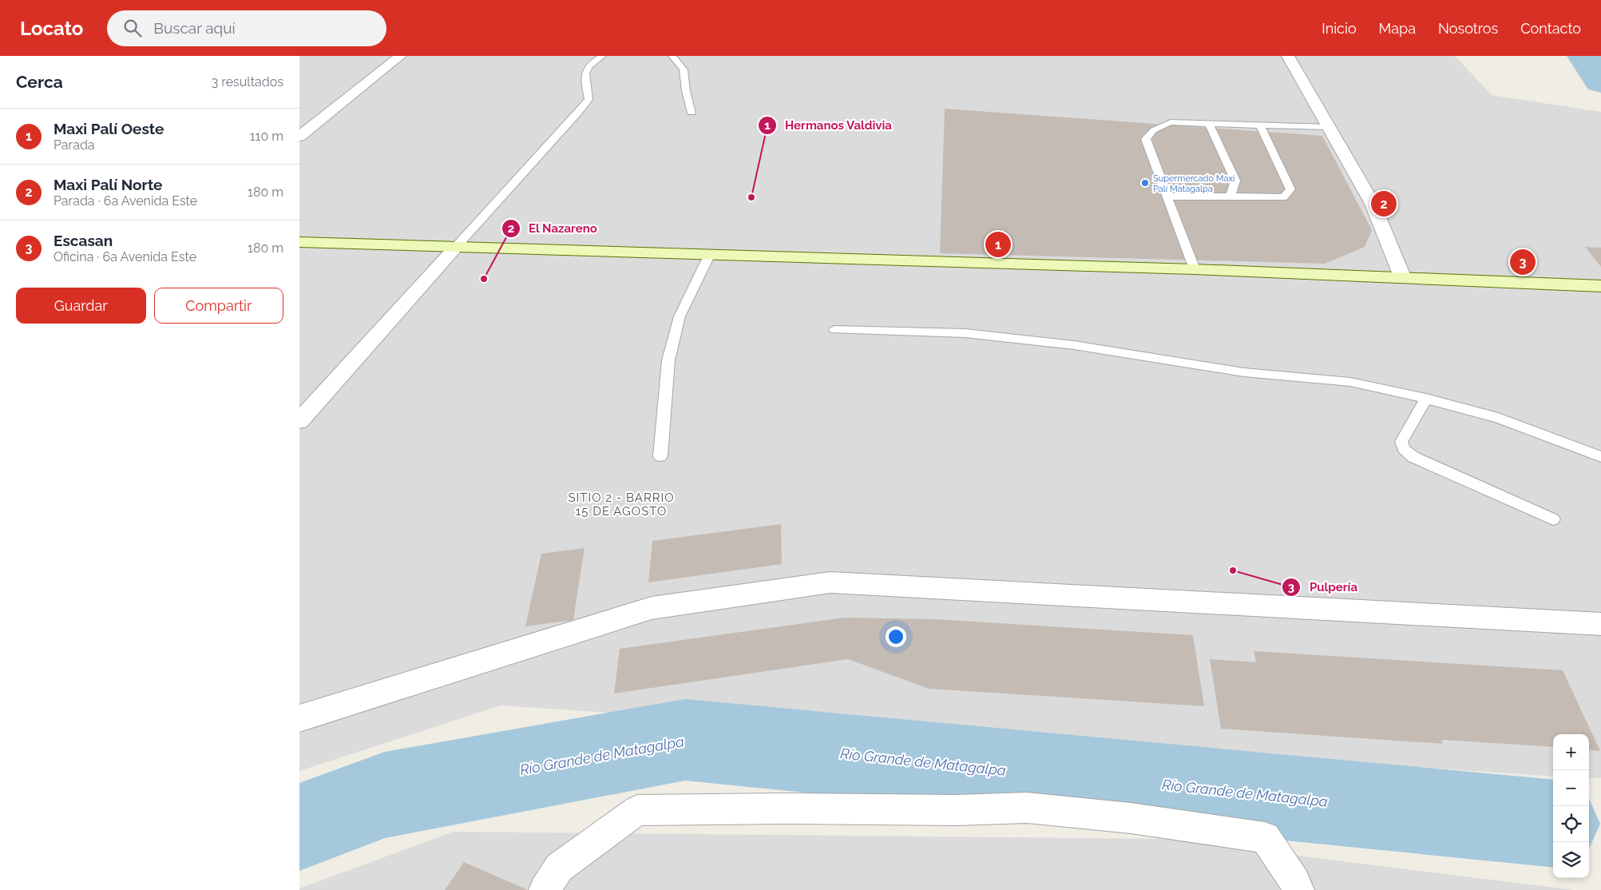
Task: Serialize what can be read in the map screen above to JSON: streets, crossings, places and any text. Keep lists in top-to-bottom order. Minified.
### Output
{"districts":["SITIO 2 - BARRIO 15 DE AGOSTO"],"water":["Río Grande de Matagalpa"],"places":["Supermercado Maxi Palí Matagalpa","Hermanos Valdivia","El Nazareno","Pulpería"],"page":{"header":"Locato","search":"Buscar aquí","nav":["Inicio","Mapa","Nosotros","Contacto"],"heading":["Cerca","3 resultados"],"list":[{"mark":"1","name":"Maxi Palí Oeste","note":"Parada","value":"110 m"},{"mark":"2","name":"Maxi Palí Norte","note":"Parada · 6a Avenida Este","value":"180 m"},{"mark":"3","name":"Escasan","note":"Oficina · 6a Avenida Este","value":"180 m"}],"pins":["2","1","3"],"buttons":["Guardar","Compartir"],"map_buttons":["+","−"]}}
